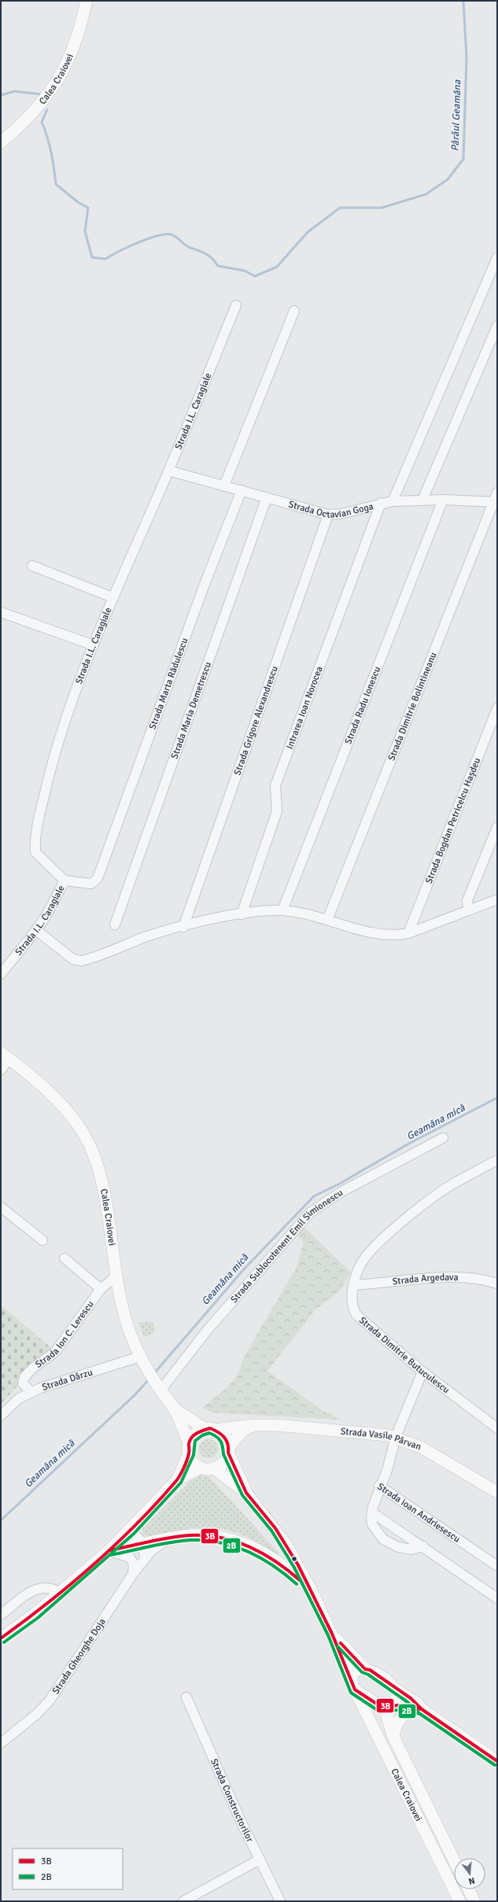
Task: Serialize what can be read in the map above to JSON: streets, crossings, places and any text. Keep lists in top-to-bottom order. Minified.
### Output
{"streets":{"main road":["Calea Craiovei","Strada Vasile Pârvan"],"street":["Strada I.L. Caragiale","Strada Octavian Goga","Strada Marta Rădulescu","Strada Radu Ionescu","Strada Dimitrie Bolintineanu","Intrarea Ioan Norocea","Strada Maria Demetrescu","Strada Grigore Alexandrescu","Strada Bogdan Petricelcu Hașdeu","Strada Sublocotenent Emil Simionescu","Strada Argedava","Strada Ion C. Lerescu","Strada Dimitrie Butuculescu","Strada Dârzu","Strada ioan Andriesescu","Strada Gheorghe Doja","Strada Constructorilor"]},"crossings":[["Calea Craiovei","Strada Sublocotenent Emil Simionescu"],["Calea Craiovei","Strada Ion C. Lerescu"],["Calea Craiovei","Strada Dârzu"],["Strada I.L. Caragiale","Strada Octavian Goga"],["Strada I.L. Caragiale","Strada Marta Rădulescu"],["Strada Octavian Goga","Strada Marta Rădulescu"],["Strada Octavian Goga","Strada Radu Ionescu"],["Strada Octavian Goga","Strada Dimitrie Bolintineanu"],["Strada Octavian Goga","Intrarea Ioan Norocea"],["Strada Octavian Goga","Strada Maria Demetrescu"],["Strada Octavian Goga","Strada Grigore Alexandrescu"],["Strada Argedava","Strada Dimitrie Butuculescu"],["Strada Ion C. Lerescu","Strada Dârzu"],["Strada Dimitrie Butuculescu","Strada ioan Andriesescu"],["Strada Vasile Pârvan","Strada ioan Andriesescu"]],"water":["Pârâul Geamăna","Geamăna mică"],"lines":["transit line 3B","transit line 2B"],"legend":["3B","2B"],"north":"bottom"}
